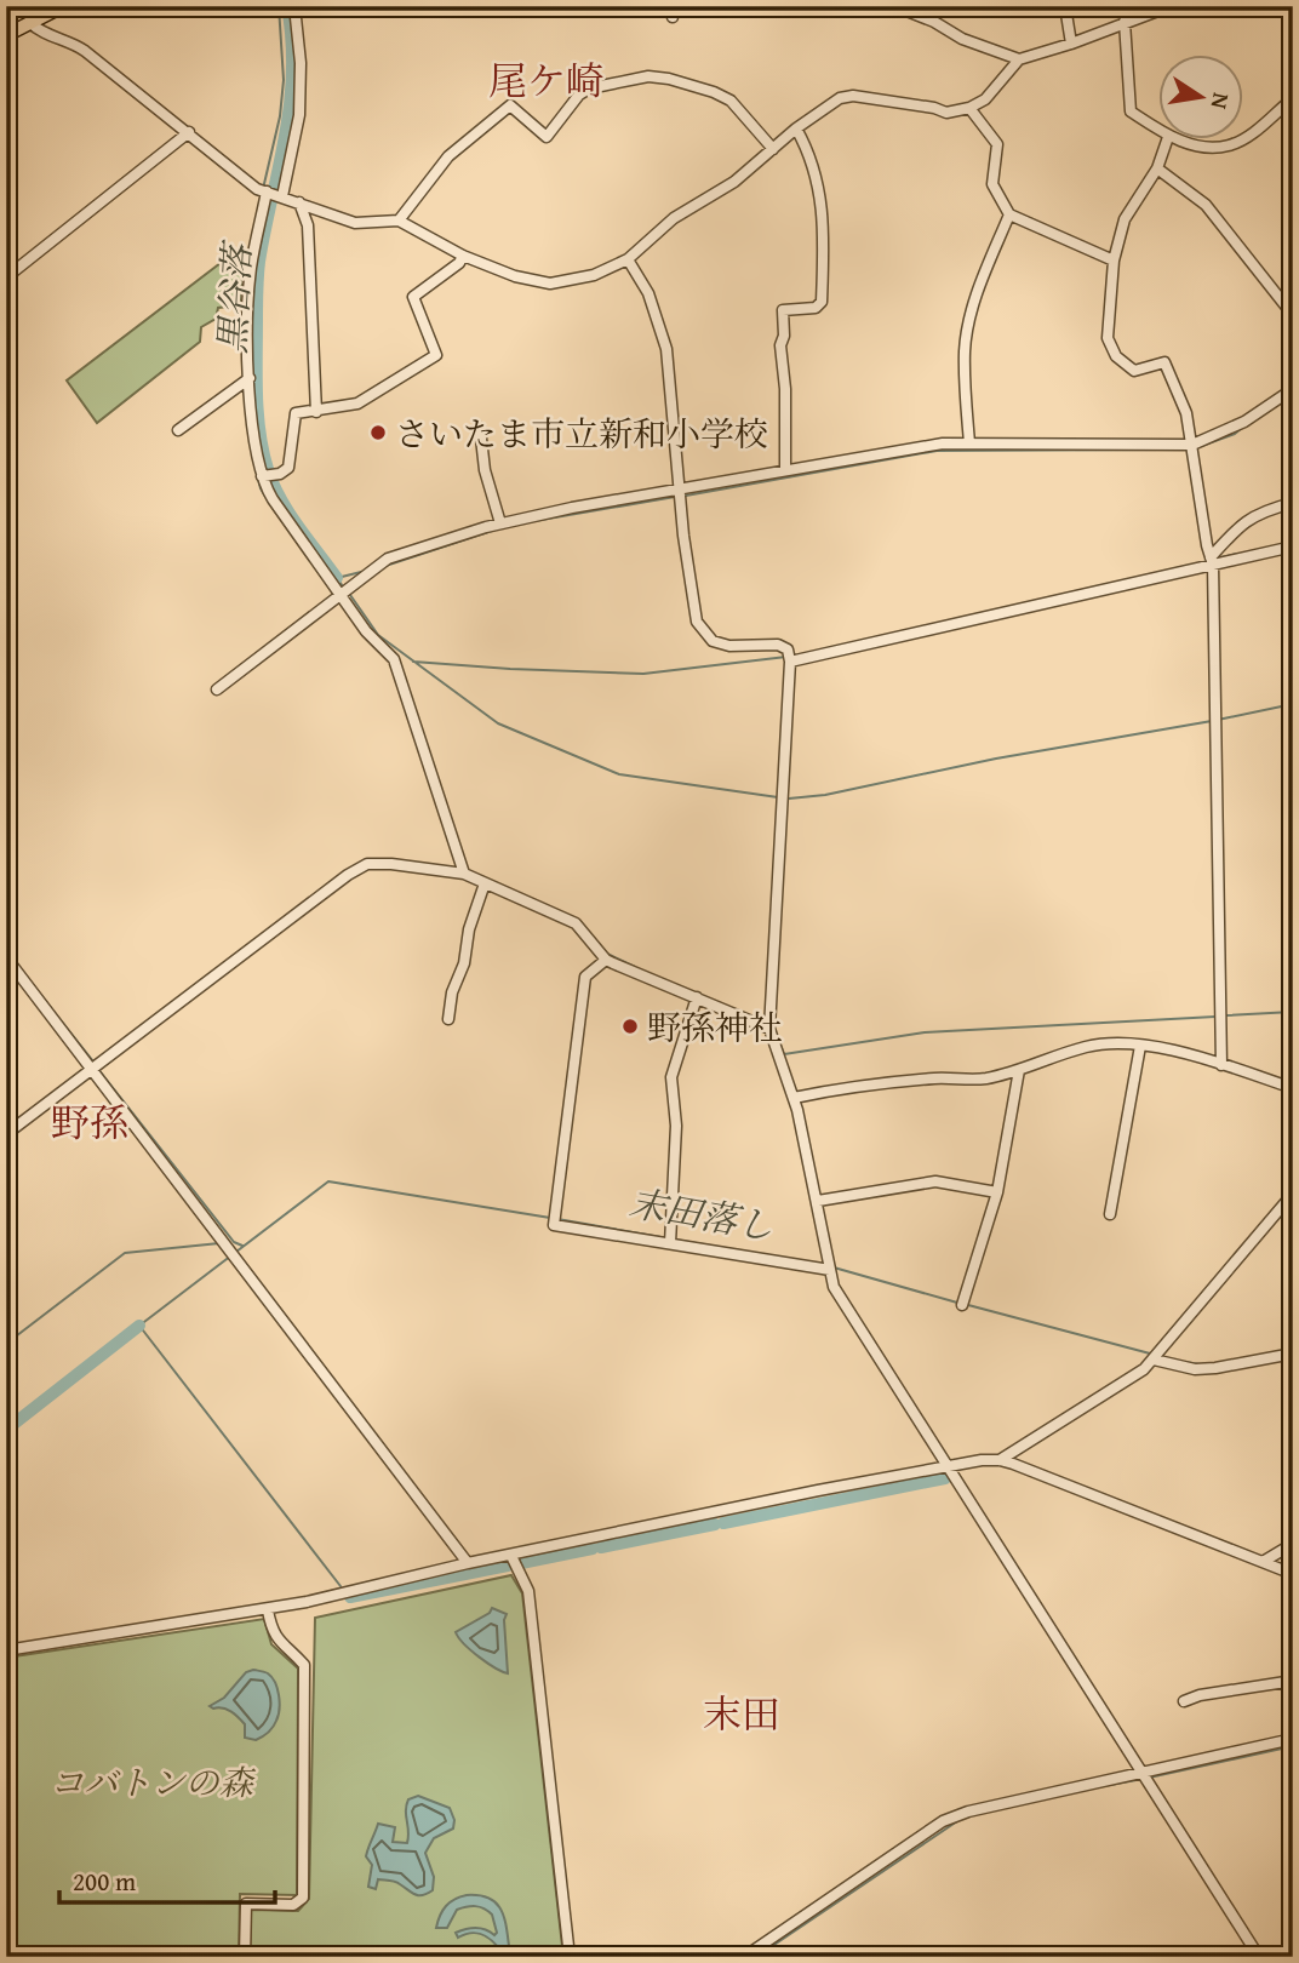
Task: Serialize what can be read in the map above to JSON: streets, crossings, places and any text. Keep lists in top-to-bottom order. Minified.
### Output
{"districts":["尾ケ崎","野孫","末田"],"water":["黒谷落","末田落し"],"parks":["コバトンの森"],"places":["さいたま市立新和小学校","野孫神社"],"scale_bar":"200 m","north":"right"}
